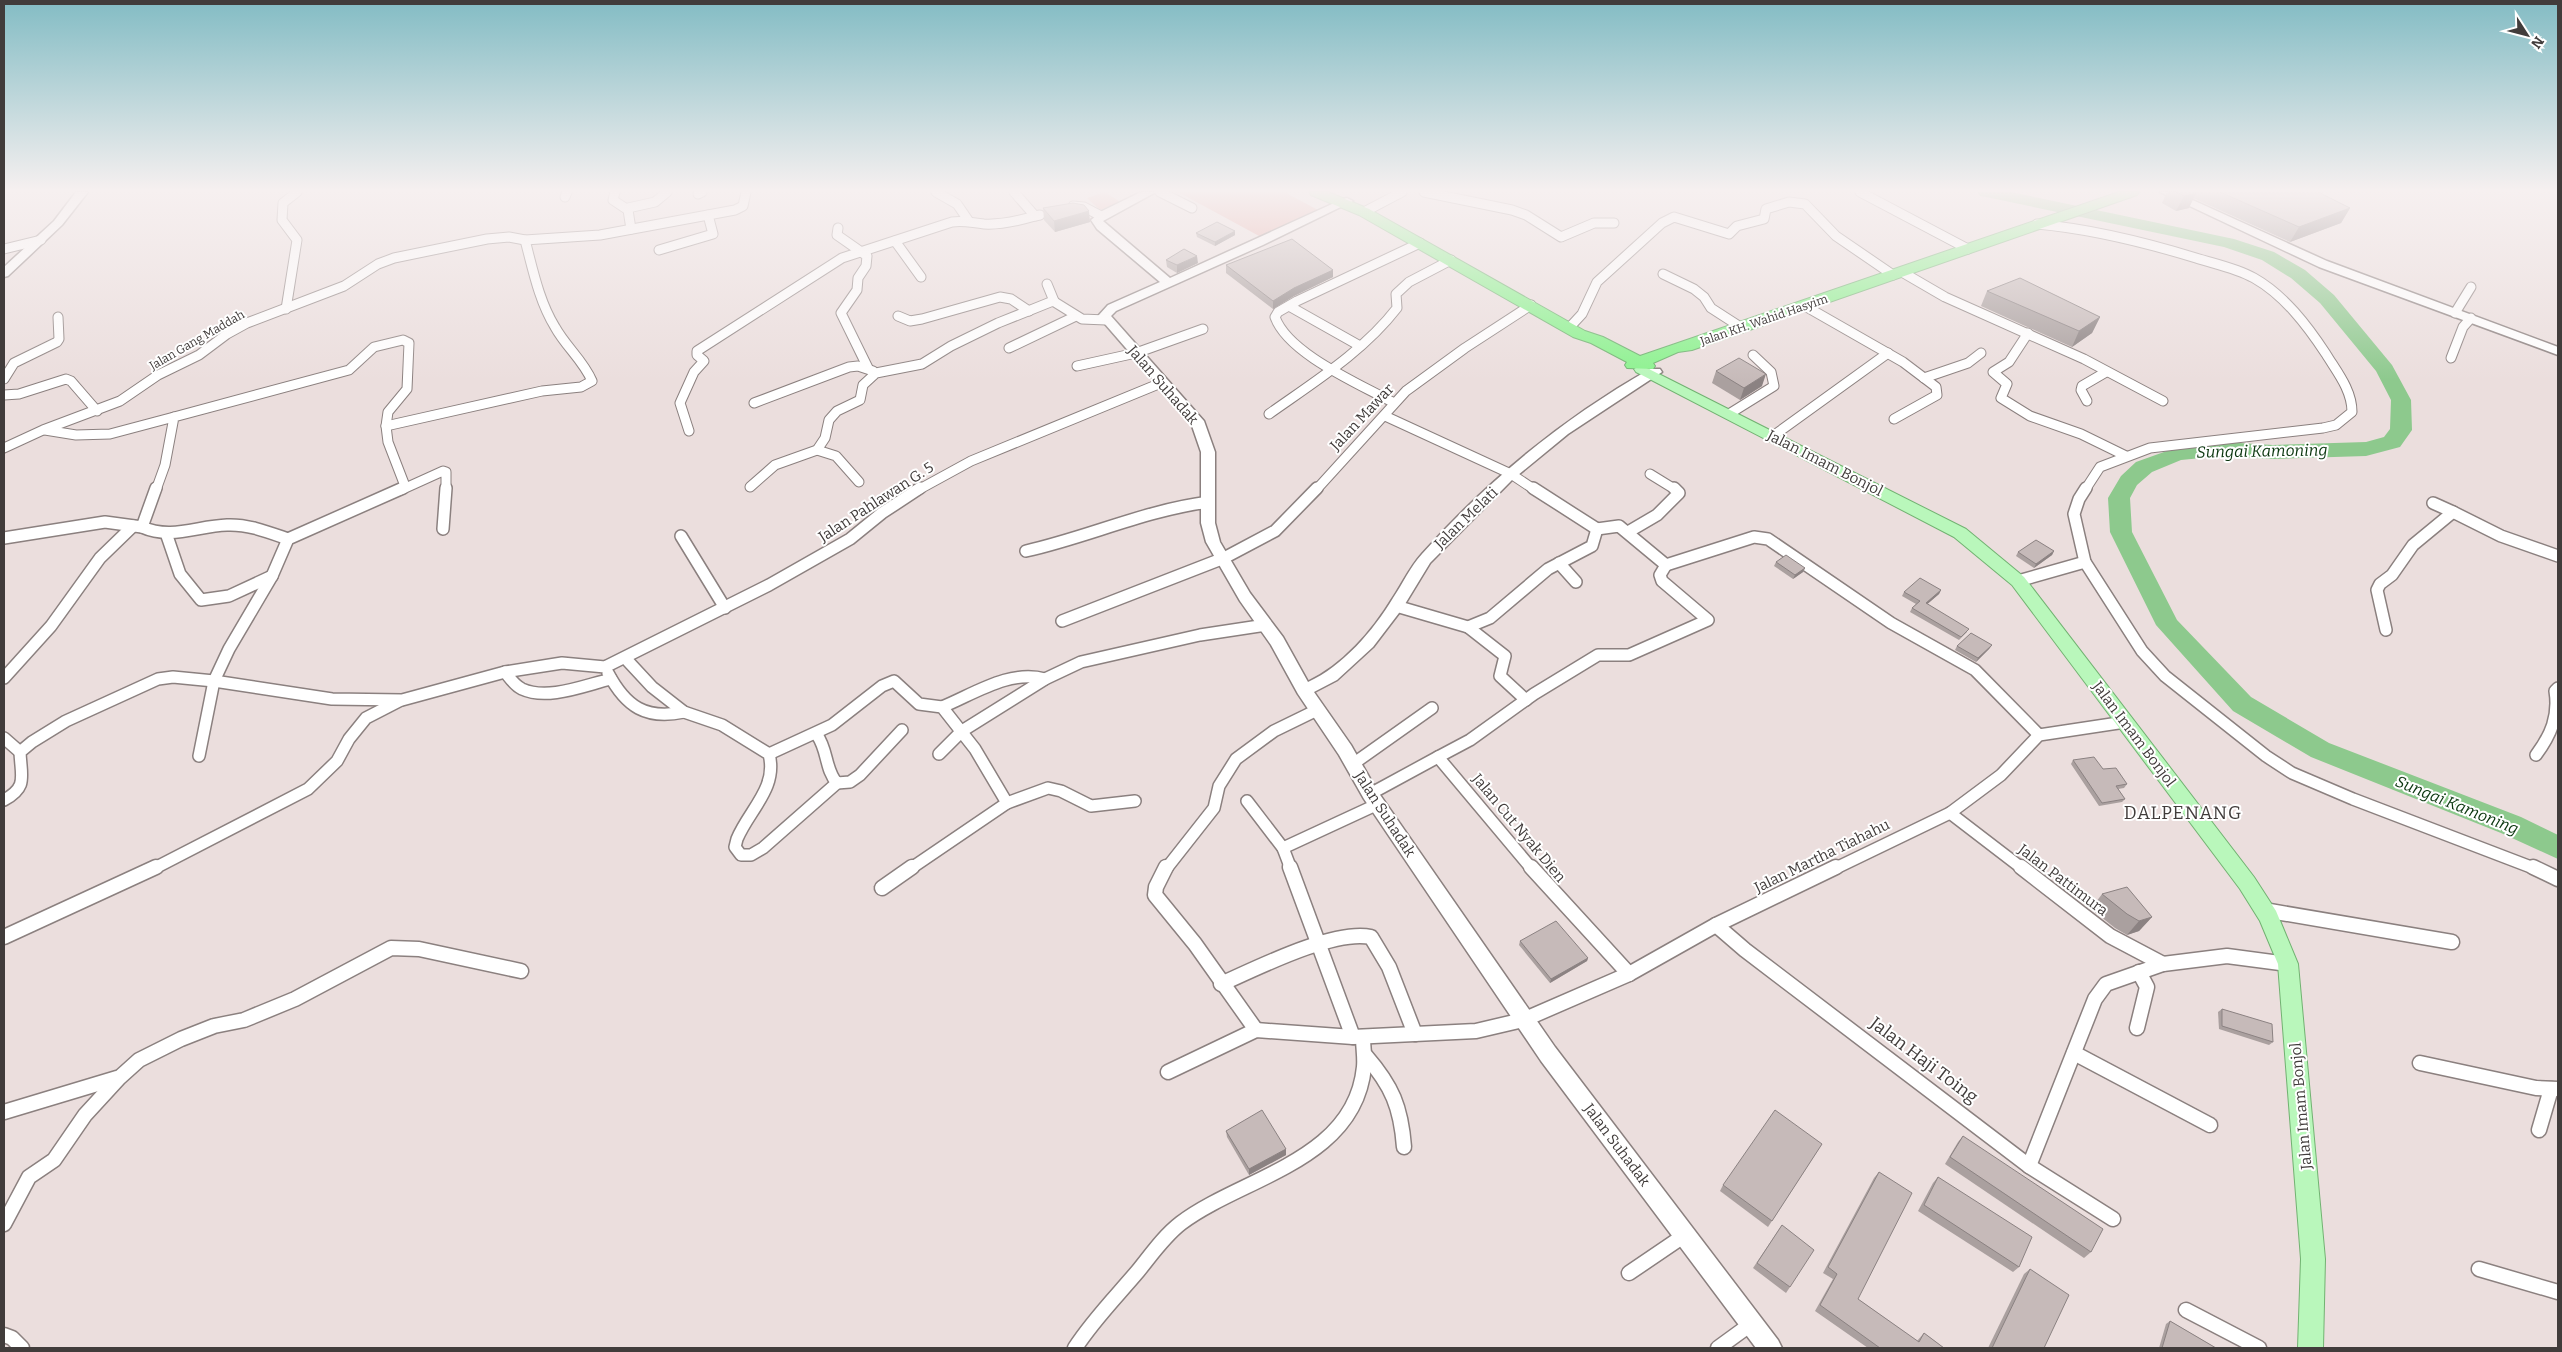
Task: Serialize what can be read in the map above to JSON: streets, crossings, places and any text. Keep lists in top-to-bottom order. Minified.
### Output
{"streets":{"highway":["Jalan KH. Wahid Hasyim"],"main road":["Jalan Imam Bonjol"],"street":["Jalan Gang Maddah","Jalan Suhadak","Jalan Mawar","Jalan Pahlawan G. 5","Jalan Melati","Jalan Cut Nyak Dien","Jalan Martha Tiahahu","Jalan Pattimura","Jalan Haji Toing"]},"crossings":[["Jalan KH. Wahid Hasyim","Jalan Imam Bonjol"],["Jalan KH. Wahid Hasyim","Jalan Melati"],["Jalan Suhadak","Jalan Mawar"],["Jalan Suhadak","Jalan Pahlawan G. 5"],["Jalan Suhadak","Jalan Melati"],["Jalan Suhadak","Jalan Martha Tiahahu"],["Jalan Imam Bonjol","Jalan Melati"],["Jalan Cut Nyak Dien","Jalan Martha Tiahahu"],["Jalan Martha Tiahahu","Jalan Pattimura"],["Jalan Martha Tiahahu","Jalan Haji Toing"]],"districts":["DALPENANG"],"water":["Sungai Kamoning"],"north":"bottom right"}
